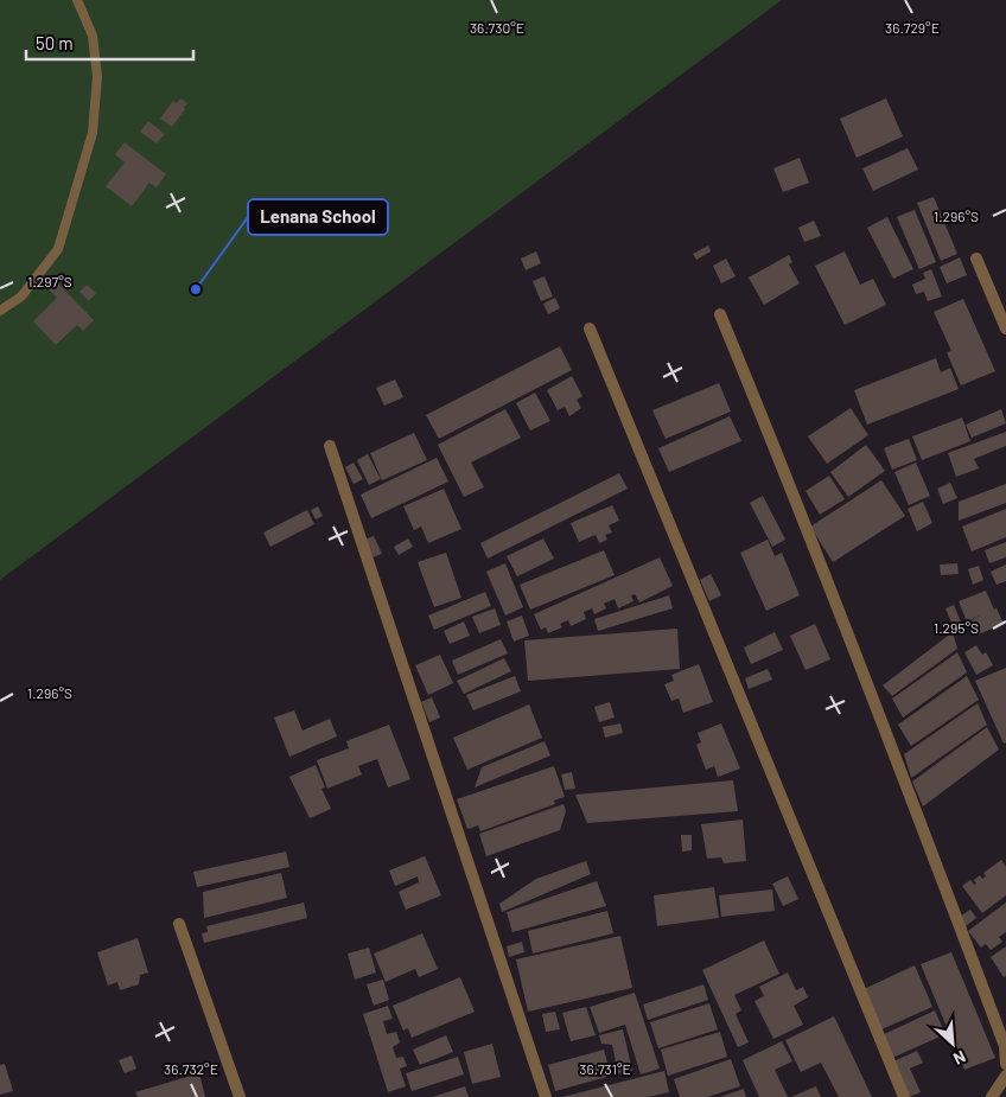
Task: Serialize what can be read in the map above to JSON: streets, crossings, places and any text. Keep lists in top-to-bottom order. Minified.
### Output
{"places":["Lenana School"],"scale_bar":"50 m","north":"bottom right","coordinates":["36.730°E","36.729°E","1.296°S","1.297°S","1.295°S","36.732°E","36.731°E"]}
